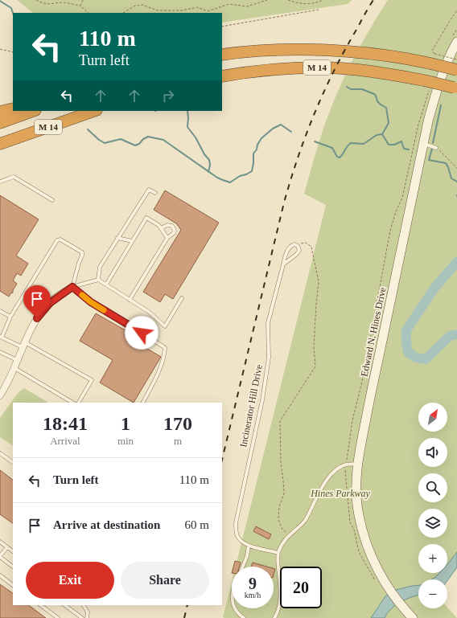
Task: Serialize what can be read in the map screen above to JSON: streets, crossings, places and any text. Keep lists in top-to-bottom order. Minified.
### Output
{"streets":{"highway":["M 14"],"street":["Edward N. Hines Drive"],"lane":["Incinerator Hill Drive"]},"parks":["Hines Parkway"],"north":"top right","page":{"turn":["110 m","Turn left"],"map_buttons":["+","−"],"eta":["18:41","Arrival","1","min","170","m"],"list":[{"name":"Turn left","value":"110 m"},{"name":"Arrive at destination","value":"60 m"}],"buttons":["Exit","Share"],"speed":"9 km/h","limit":"20"}}
